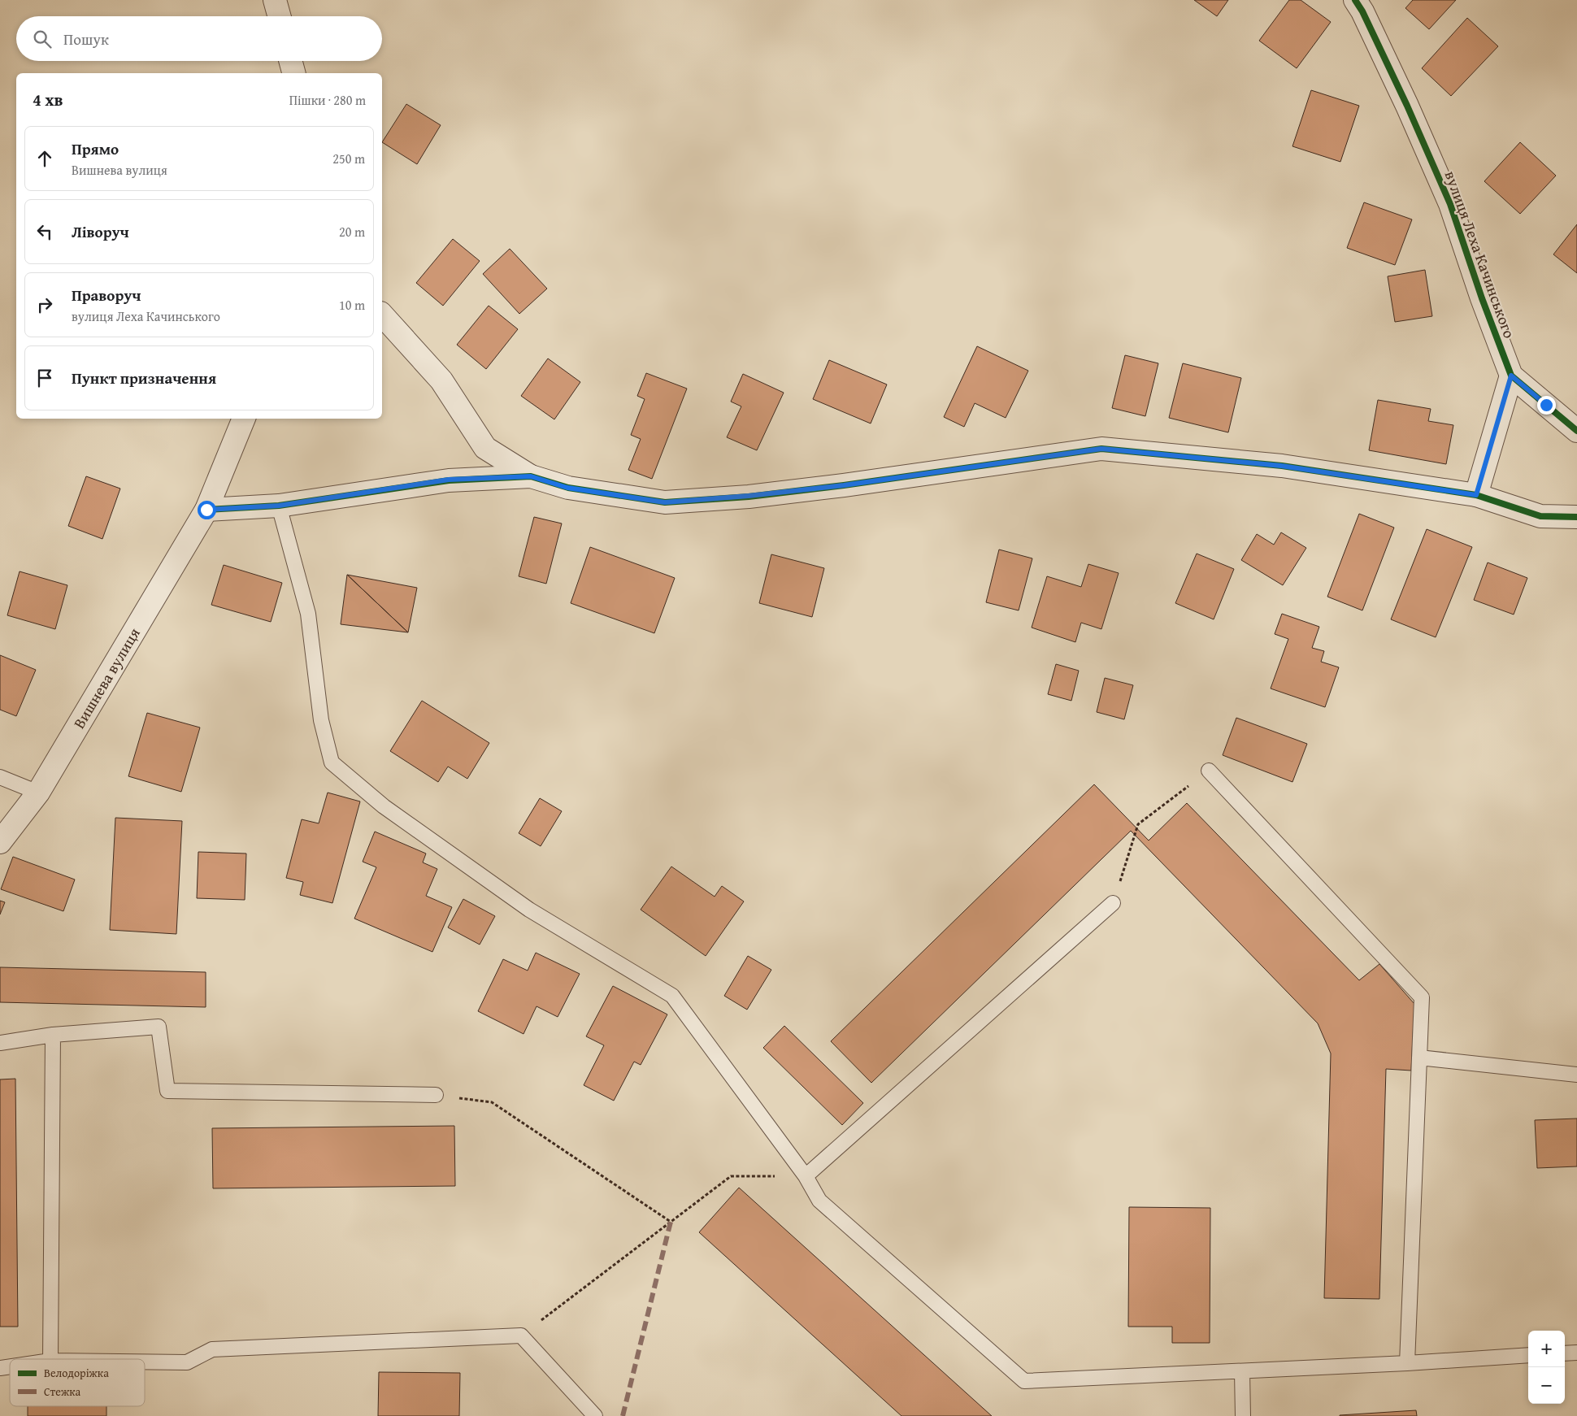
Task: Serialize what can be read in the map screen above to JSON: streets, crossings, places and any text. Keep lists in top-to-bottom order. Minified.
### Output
{"streets":{"street":["вулиця Леха Качинського","Вишнева вулиця"]},"legend":["Велодоріжка","Стежка"],"page":{"search":"Пошук","heading":["4 хв","Пішки · 280 m"],"list":[["Прямо","Вишнева вулиця","250 m"],["Ліворуч","20 m"],["Праворуч","вулиця Леха Качинського","10 m"],"Пункт призначення"],"map_buttons":["+","−"]}}
